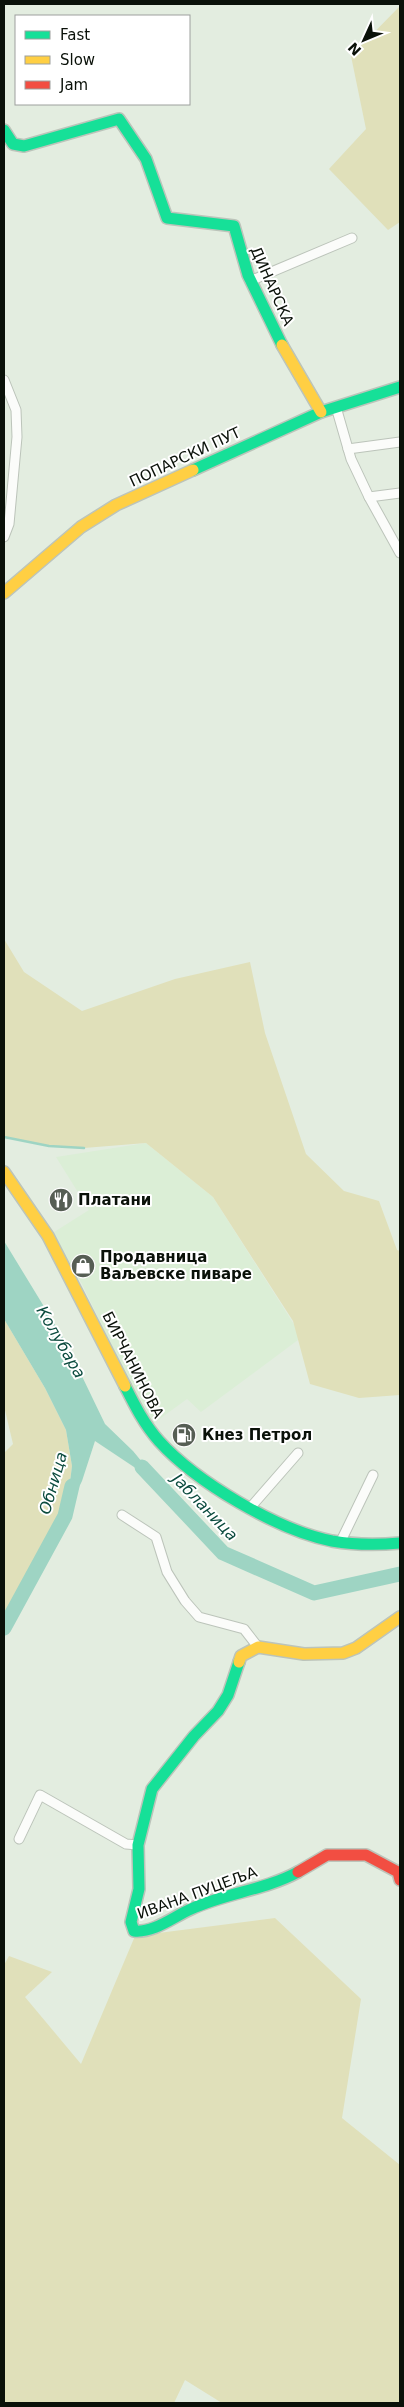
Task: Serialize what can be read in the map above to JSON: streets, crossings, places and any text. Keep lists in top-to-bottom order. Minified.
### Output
{"streets":{"street":["ДИНАРСКА","ПОПАРСКИ ПУТ","БИРЧАНИНОВА","ИВАНА ПУЦЕЉА"]},"crossings":[["ДИНАРСКА","ПОПАРСКИ ПУТ"]],"water":["Колубара","Обница","Јабланица"],"places":{"restaurant":["Платани"],"shop":["Продавница Ваљевске пиваре"],"fuel station":["Кнез Петрол"]},"legend":["Fast","Slow","Jam"],"north":"bottom left"}
